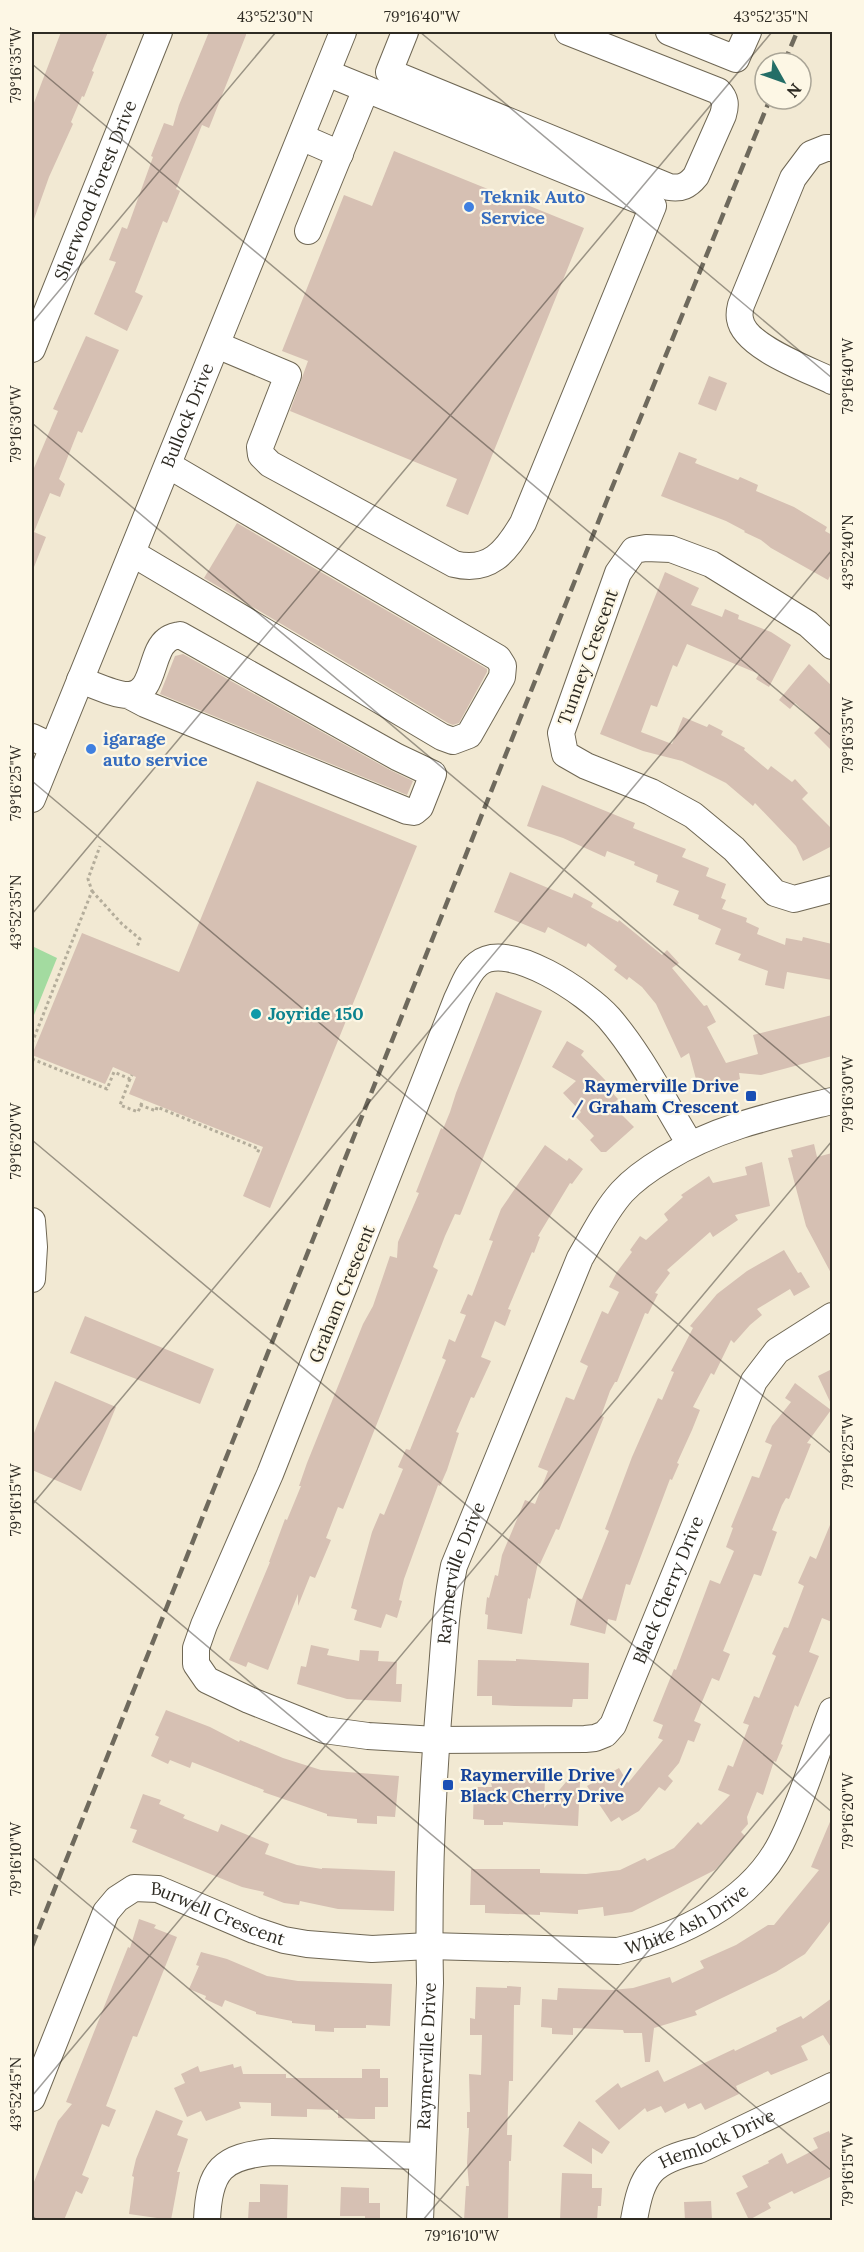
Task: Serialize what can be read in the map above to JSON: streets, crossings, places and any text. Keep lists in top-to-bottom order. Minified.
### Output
{"streets":{"street":["Sherwood Forest Drive","Bullock Drive","Tunney Crescent","Graham Crescent","Raymerville Drive","Black Cherry Drive","Burwell Crescent","White Ash Drive","Hemlock Drive"]},"crossings":[["Graham Crescent","Raymerville Drive"],["Graham Crescent","Black Cherry Drive"],["Raymerville Drive","Black Cherry Drive"],["Raymerville Drive","Burwell Crescent"],["Raymerville Drive","White Ash Drive"],["Burwell Crescent","White Ash Drive"]],"places":{"other":["Teknik Auto Service","igarage auto service","Joyride 150"],"transit":["Raymerville Drive / Graham Crescent","Raymerville Drive / Black Cherry Drive"]},"north":"bottom right","coordinates":["43°52'30\"N","79°16'40\"W","43°52'35\"N","79°16'35\"W","79°16'30\"W","43°52'40\"N","79°16'25\"W","79°16'20\"W","79°16'15\"W","79°16'10\"W","43°52'45\"N"]}
